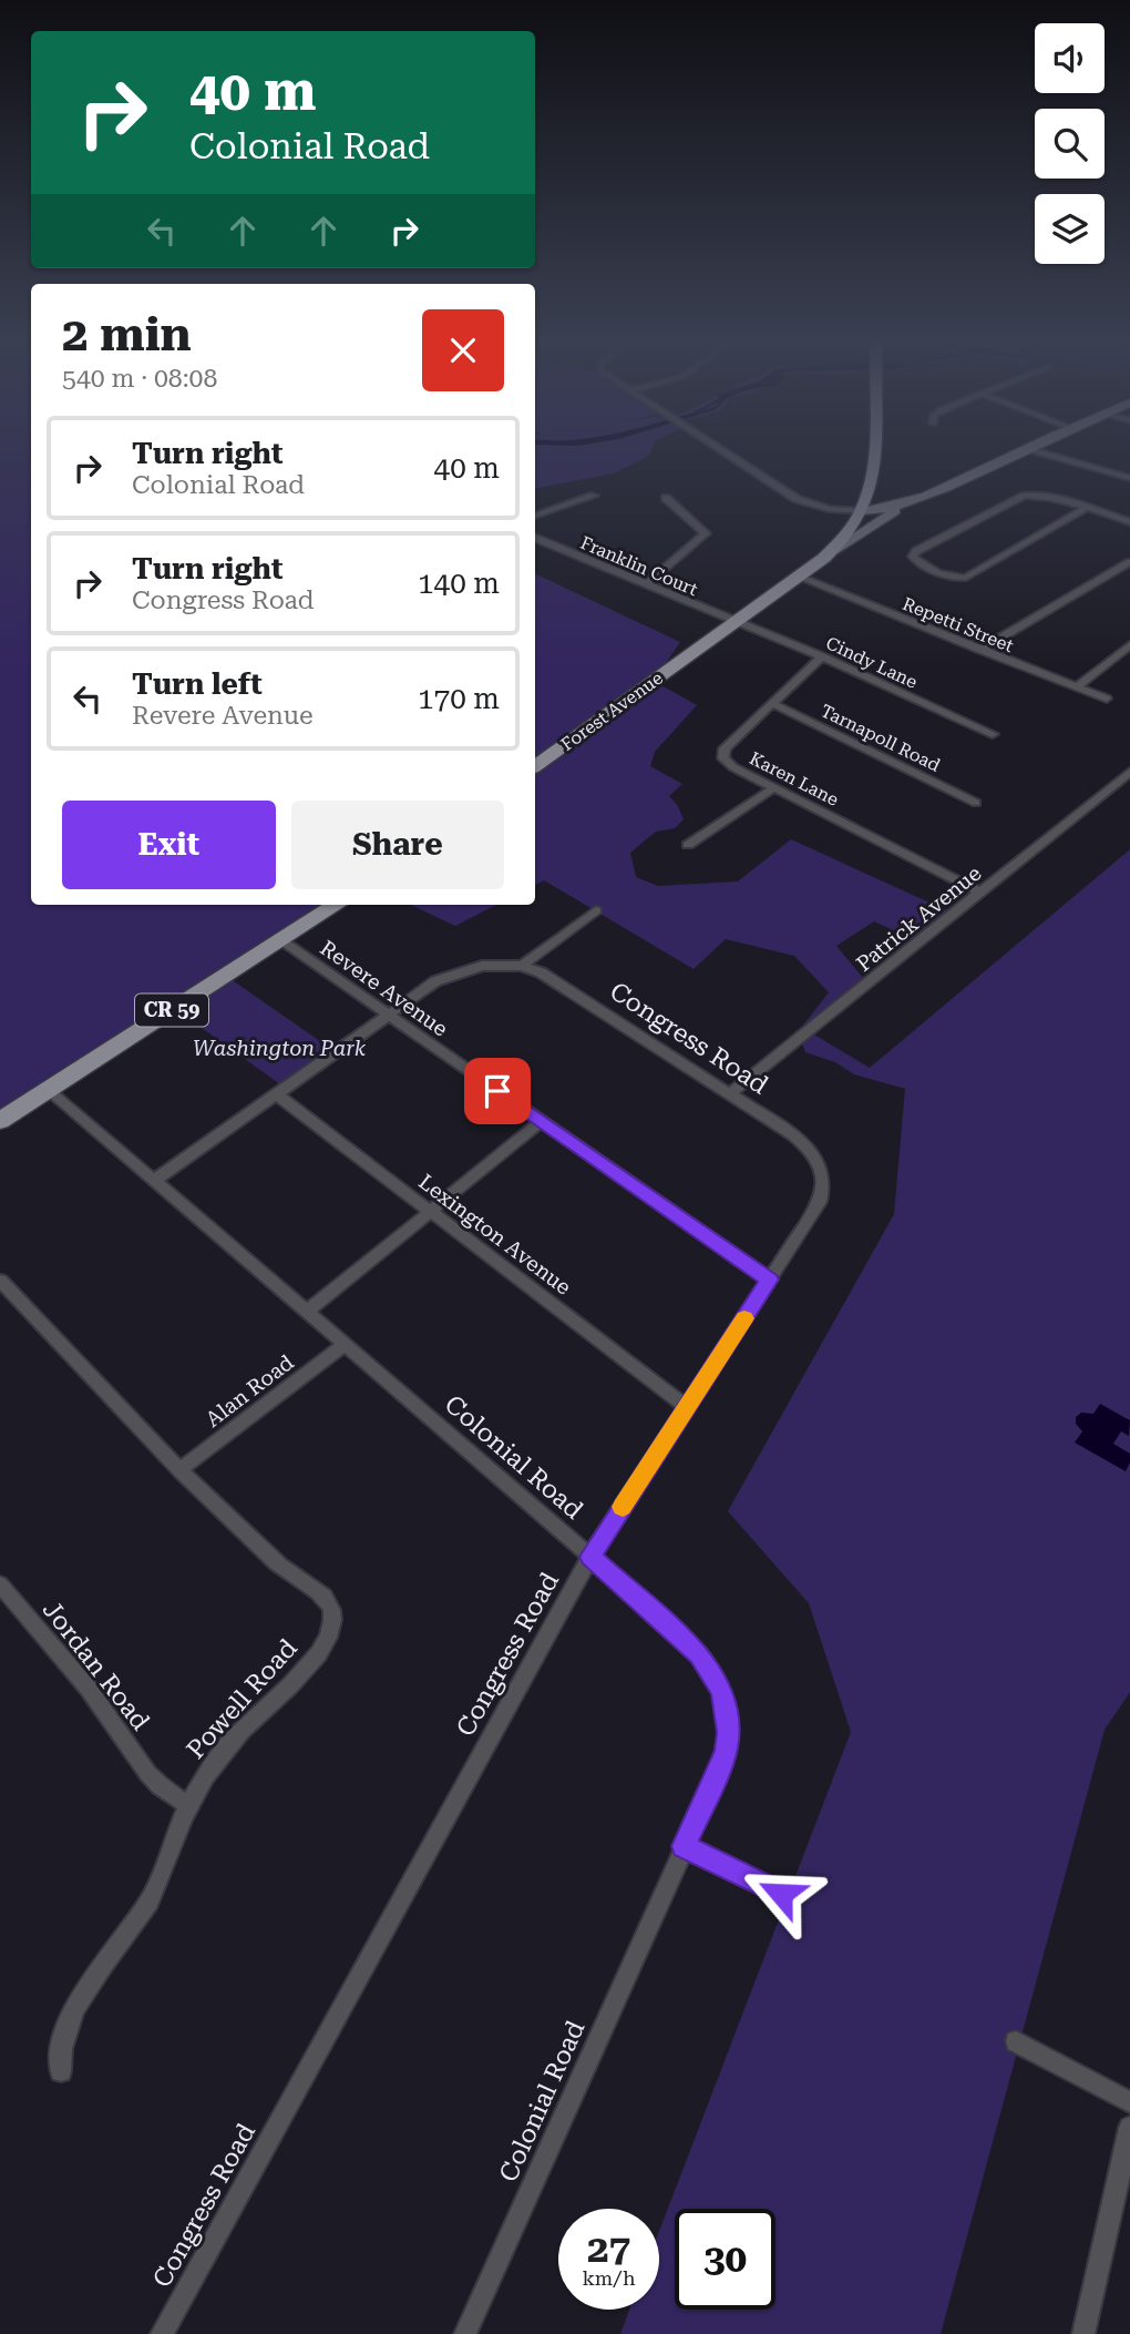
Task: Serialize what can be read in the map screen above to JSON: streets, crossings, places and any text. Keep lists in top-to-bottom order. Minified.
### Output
{"streets":{"main road":["Forest Avenue","CR 59"],"street":["Franklin Court","Repetti Street","Cindy Lane","Tarnapoll Road","Karen Lane","Patrick Avenue","Revere Avenue","Congress Road","Lexington Avenue","Alan Road","Colonial Road","Jordan Road","Powell Road"]},"crossings":[["Franklin Court","Cindy Lane"],["Franklin Court","Forest Avenue"],["Cindy Lane","Forest Avenue"],["Cindy Lane","Karen Lane"],["Tarnapoll Road","Karen Lane"],["Karen Lane","Patrick Avenue"],["Patrick Avenue","Congress Road"],["Revere Avenue","CR 59"],["Revere Avenue","Congress Road"],["CR 59","Colonial Road"],["Congress Road","Lexington Avenue"],["Congress Road","Colonial Road"],["Alan Road","Colonial Road"],["Alan Road","Powell Road"],["Jordan Road","Powell Road"]],"parks":["Washington Park"],"page":{"turn":["40 m","Colonial Road"],"heading":["2 min","540 m · 08:08"],"list":[{"name":"Turn right","note":"Colonial Road","value":"40 m"},{"name":"Turn right","note":"Congress Road","value":"140 m"},{"name":"Turn left","note":"Revere Avenue","value":"170 m"}],"buttons":["Exit","Share"],"speed":"27 km/h","limit":"30"}}
